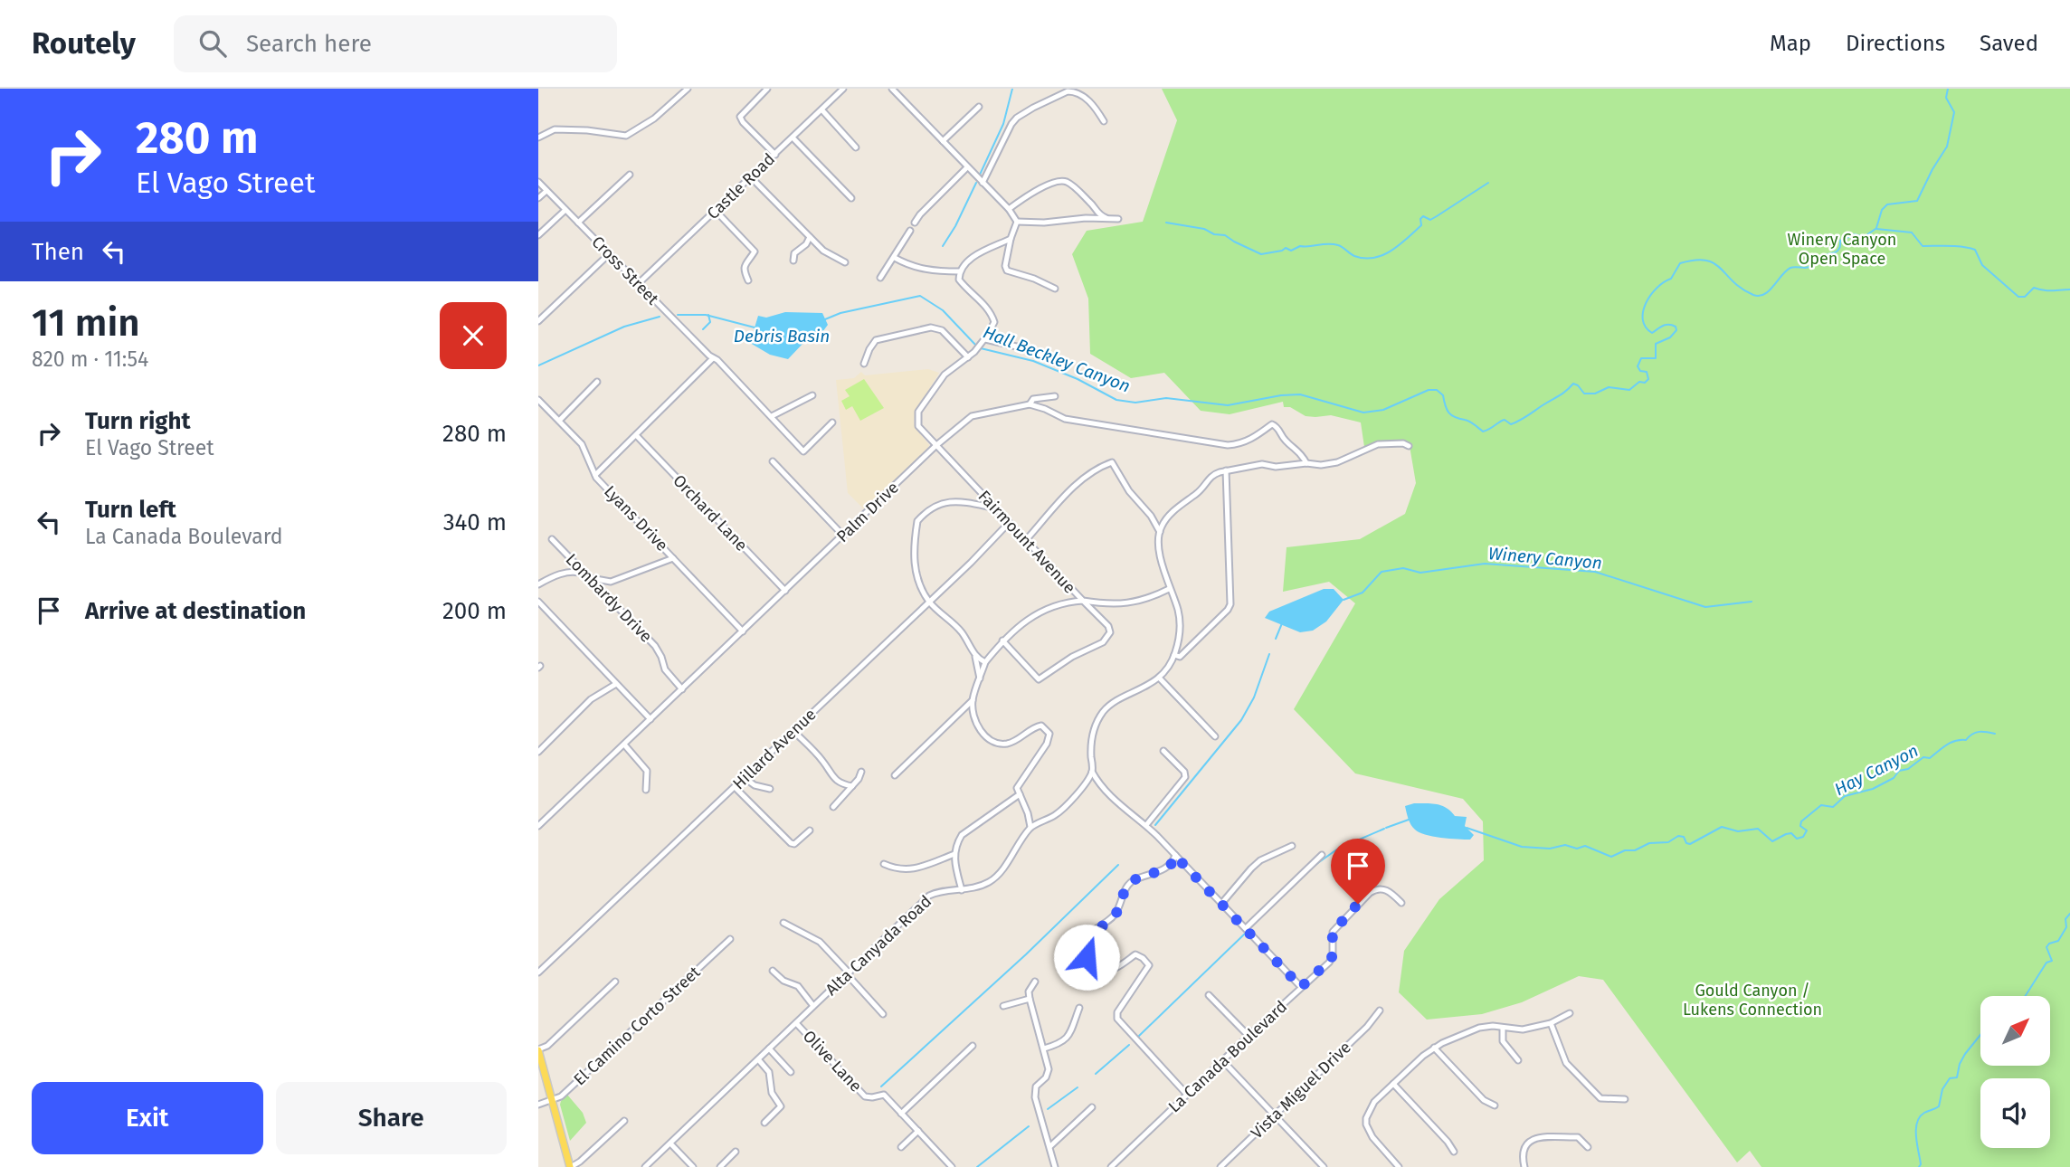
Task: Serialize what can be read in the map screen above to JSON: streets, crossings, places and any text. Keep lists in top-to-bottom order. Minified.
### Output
{"streets":{"street":["Castle Road","Cross Street","Palm Drive","Orchard Lane","Lyans Drive","Fairmount Avenue","Lombardy Drive","Hillard Avenue","Alta Canyada Road","El Camino Corto Street","La Canada Boulevard","Olive Lane","Vista Miguel Drive"]},"crossings":[["Castle Road","Cross Street"],["Palm Drive","Orchard Lane"],["Palm Drive","Lyans Drive"],["Palm Drive","Fairmount Avenue"],["Palm Drive","Lombardy Drive"],["Fairmount Avenue","Hillard Avenue"],["Alta Canyada Road","Olive Lane"]],"water":["Debris Basin","Hall Beckley Canyon","Winery Canyon","Hay Canyon"],"parks":["Winery Canyon Open Space","Gould Canyon / Lukens Connection"],"north":"top right","page":{"header":"Routely","search":"Search here","nav":["Map","Directions","Saved"],"turn":["280 m","El Vago Street"],"then":"Then","heading":["11 min","820 m · 11:54"],"list":[{"name":"Turn right","note":"El Vago Street","value":"280 m"},{"name":"Turn left","note":"La Canada Boulevard","value":"340 m"},{"name":"Arrive at destination","value":"200 m"}],"buttons":["Exit","Share"]}}
